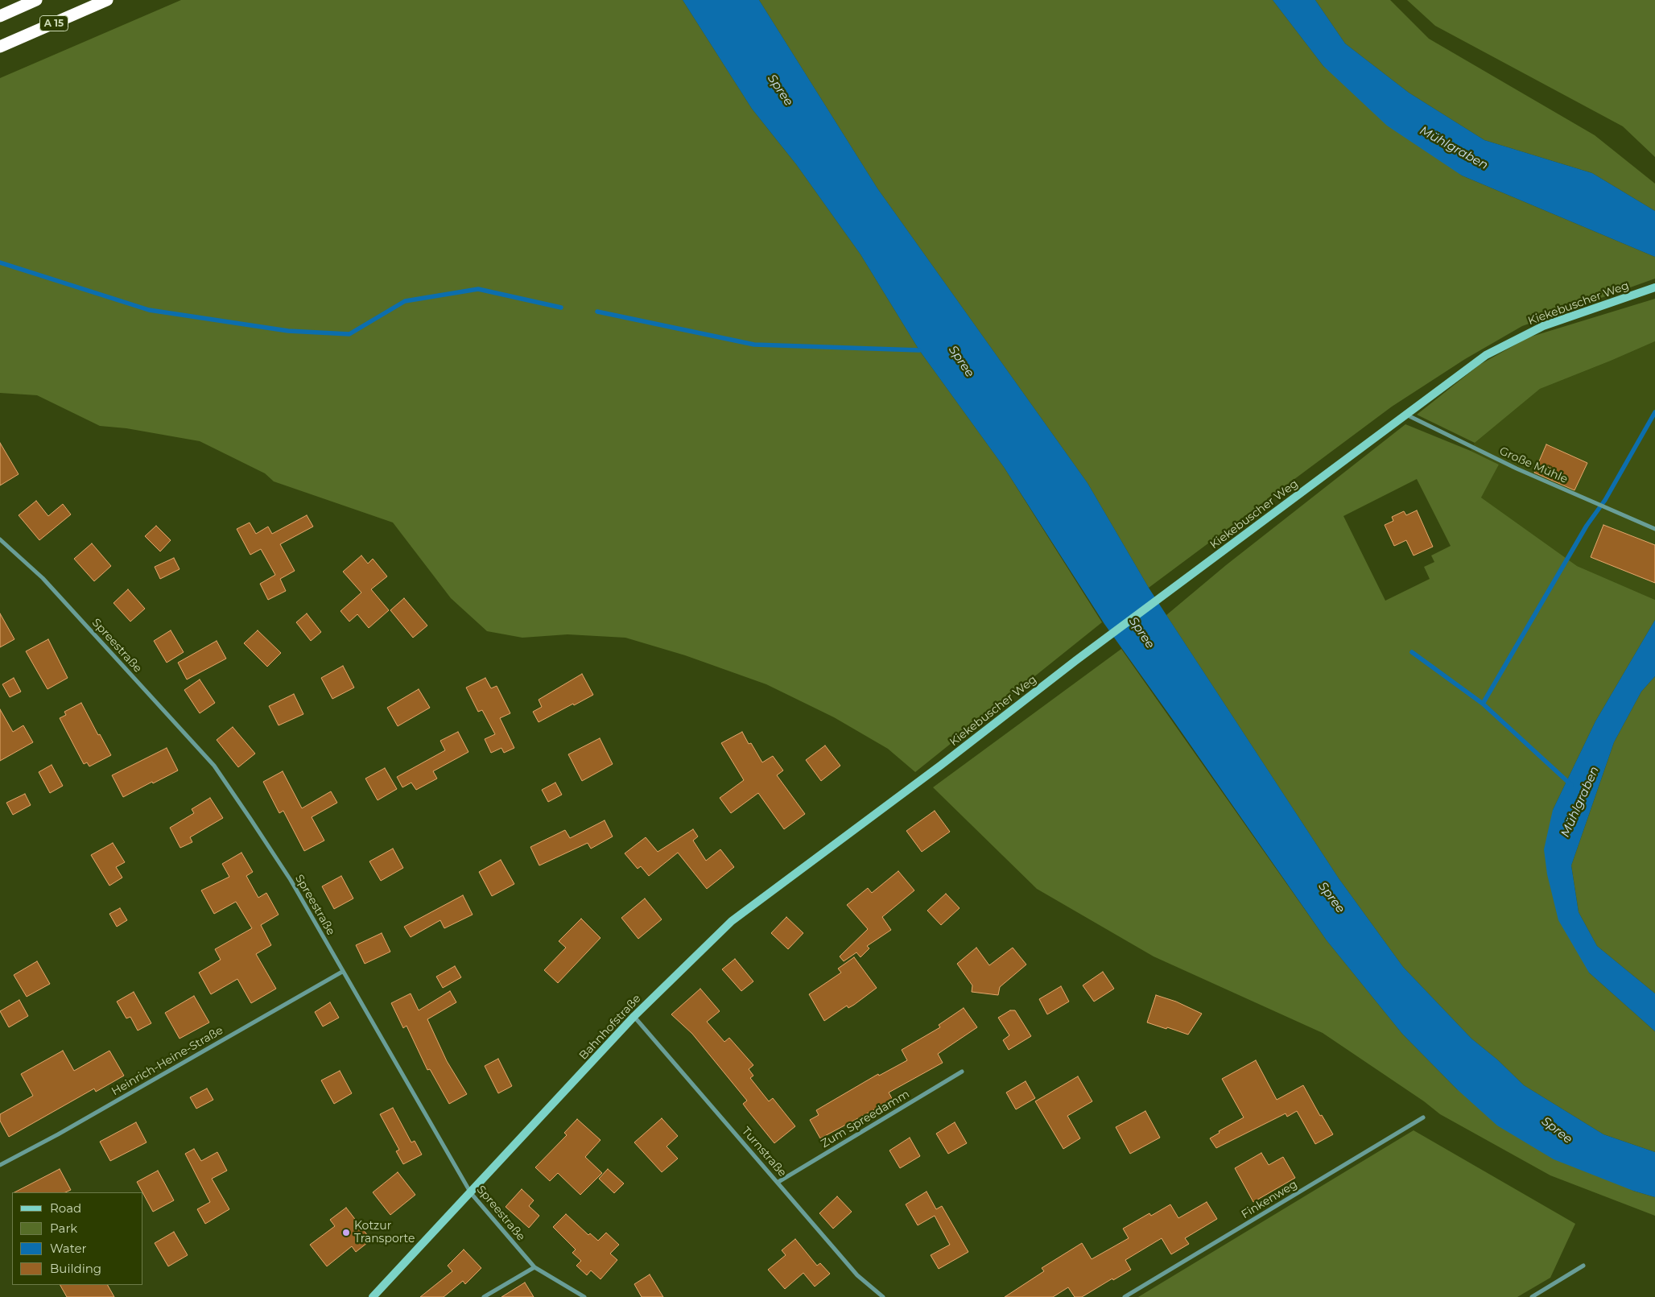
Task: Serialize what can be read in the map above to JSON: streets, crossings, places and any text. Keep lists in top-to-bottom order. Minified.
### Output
{"streets":{"highway":["A 15"],"main road":["Kiekebuscher Weg","Bahnhofstraße"],"street":["Große Mühle","Spreestraße","Heinrich-Heine-Straße","Zum Spreedamm","Turnstraße","Finkenweg"]},"crossings":[["Kiekebuscher Weg","Große Mühle"],["Kiekebuscher Weg","Bahnhofstraße"],["Spreestraße","Bahnhofstraße"],["Spreestraße","Heinrich-Heine-Straße"],["Bahnhofstraße","Turnstraße"],["Zum Spreedamm","Turnstraße"]],"water":["Spree","Mühlgraben"],"places":["Kotzur Transporte"],"legend":["Road","Park","Water","Building"]}
